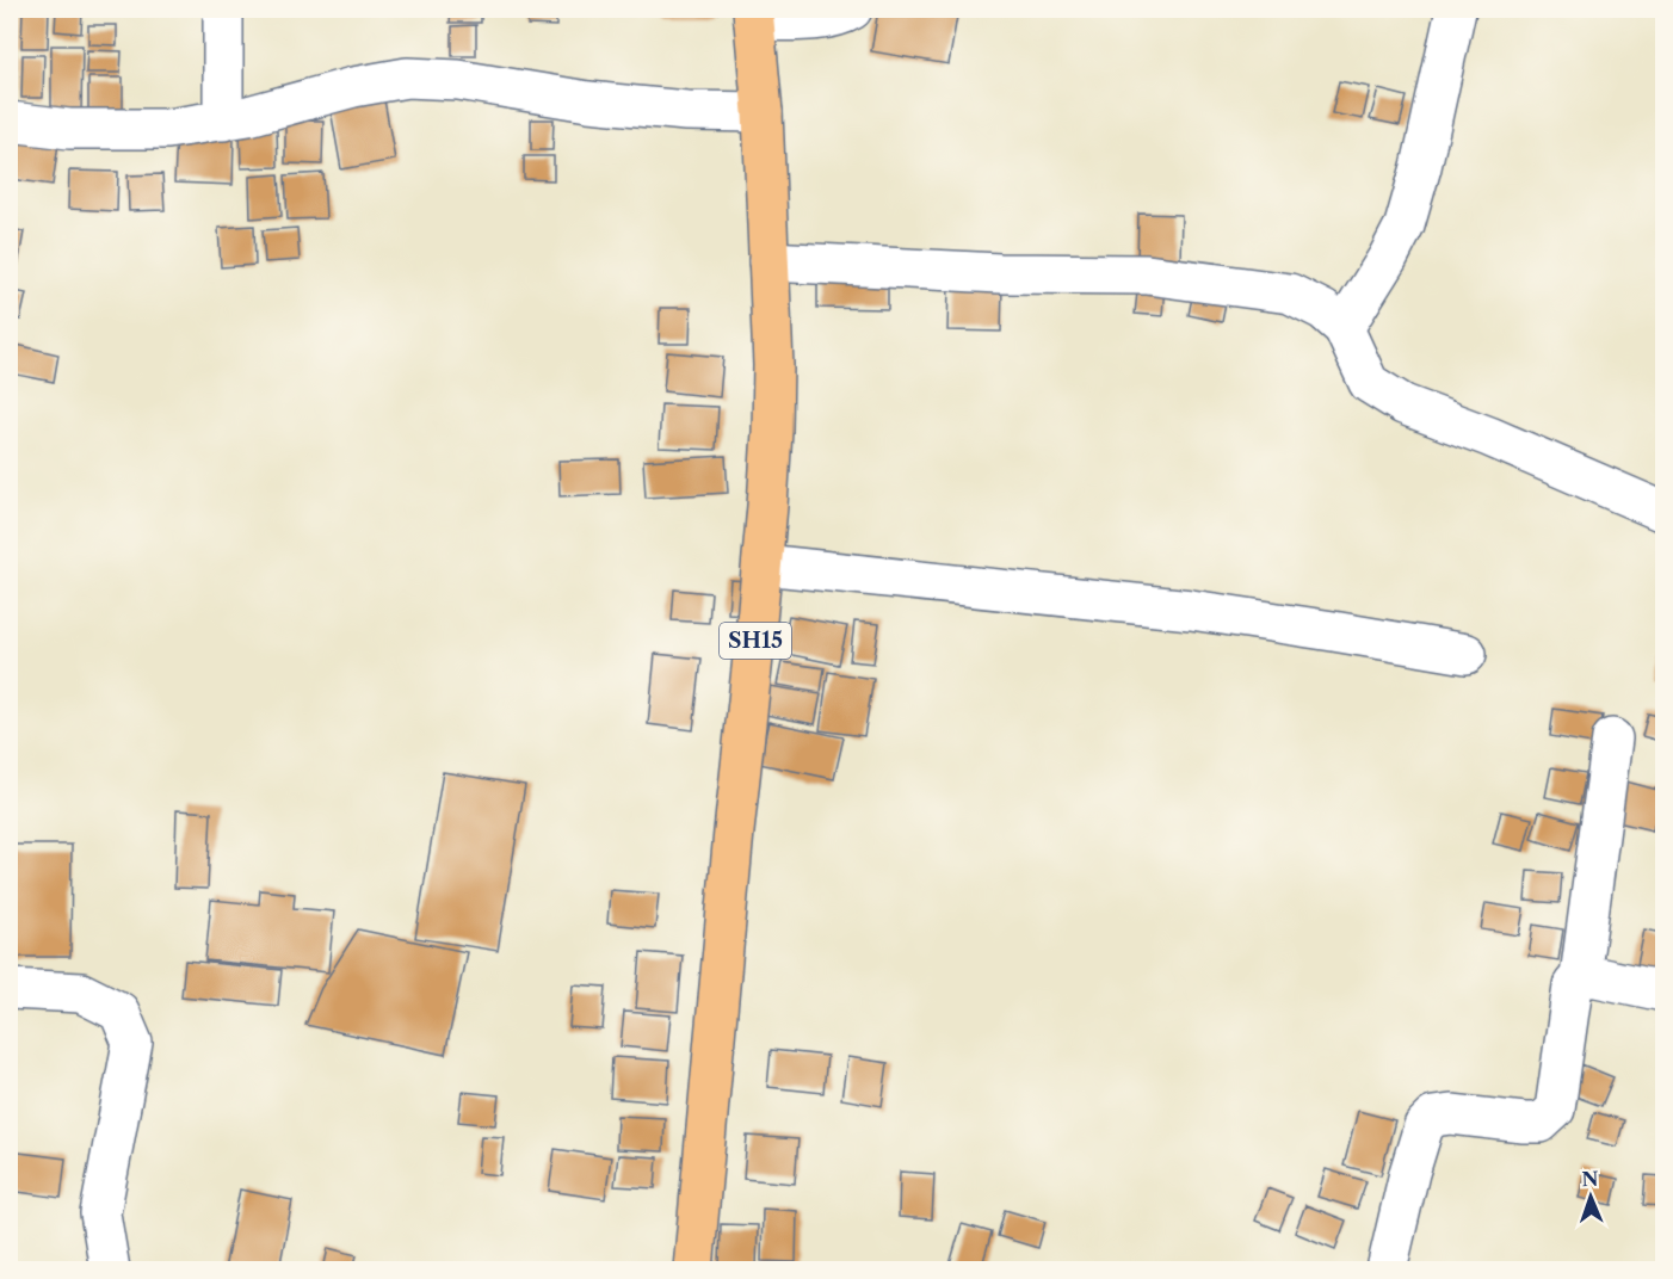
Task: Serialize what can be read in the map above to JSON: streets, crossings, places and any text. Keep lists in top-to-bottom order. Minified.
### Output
{"streets":{"main road":["SH15"]},"north":"top"}
